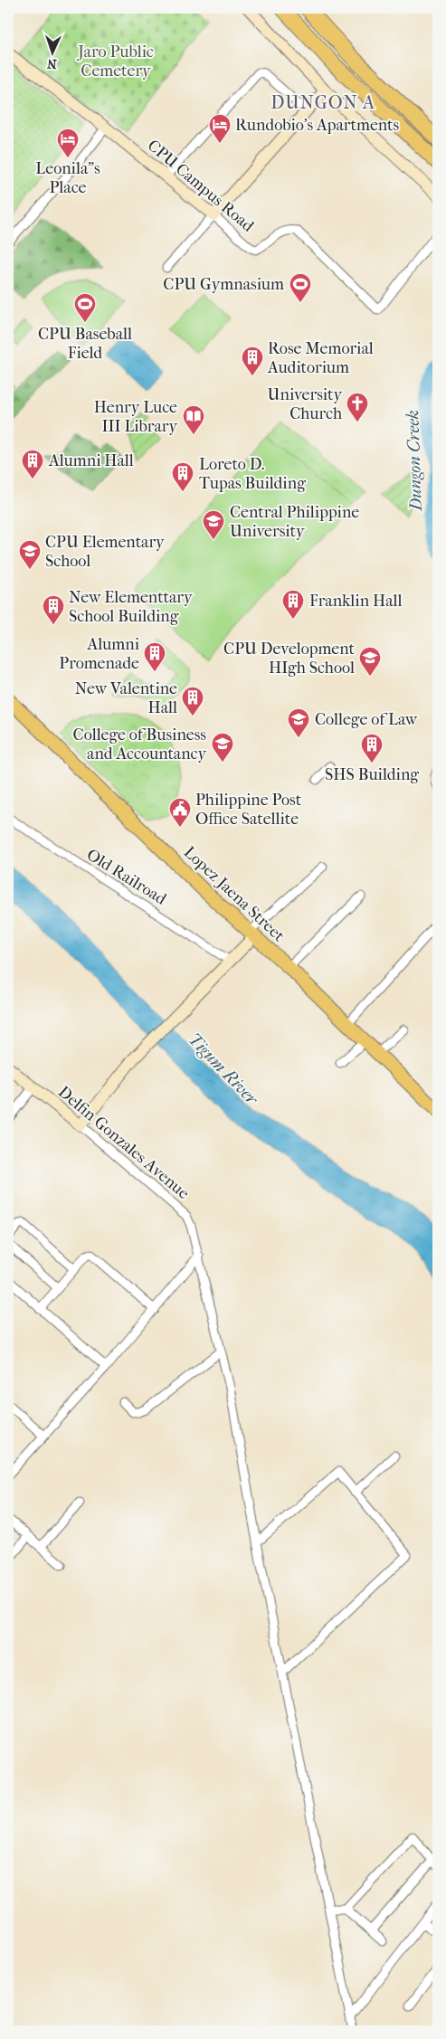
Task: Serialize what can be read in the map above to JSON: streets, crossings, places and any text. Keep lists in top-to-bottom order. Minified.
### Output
{"streets":{"main road":["Lopez Jaena Street"],"street":["CPU Campus Road","Old Railroad","Delfin Gonzales Avenue"]},"districts":["DUNGON A"],"water":["Dungon Creek","Tigum River"],"parks":["Jaro Public Cemetery"],"places":{"hotel":["Rundobio's Apartments","Leonila\"s Place"],"sports":["CPU Gymnasium","CPU Baseball Field"],"building":["Rose Memorial Auditorium","Alumni Hall","Loreto D. Tupas Building","Franklin Hall","New Elementtary School Building","Alumni Promenade","New Valentine Hall","SHS Building"],"church":["University Church"],"library":["Henry Luce III Library"],"school or university":["Central Philippine University","CPU Elementary School","CPU Development HIgh School","College of Law","College of Business and Accountancy"],"public building":["Philippine Post Office Satellite"]},"north":"bottom"}
